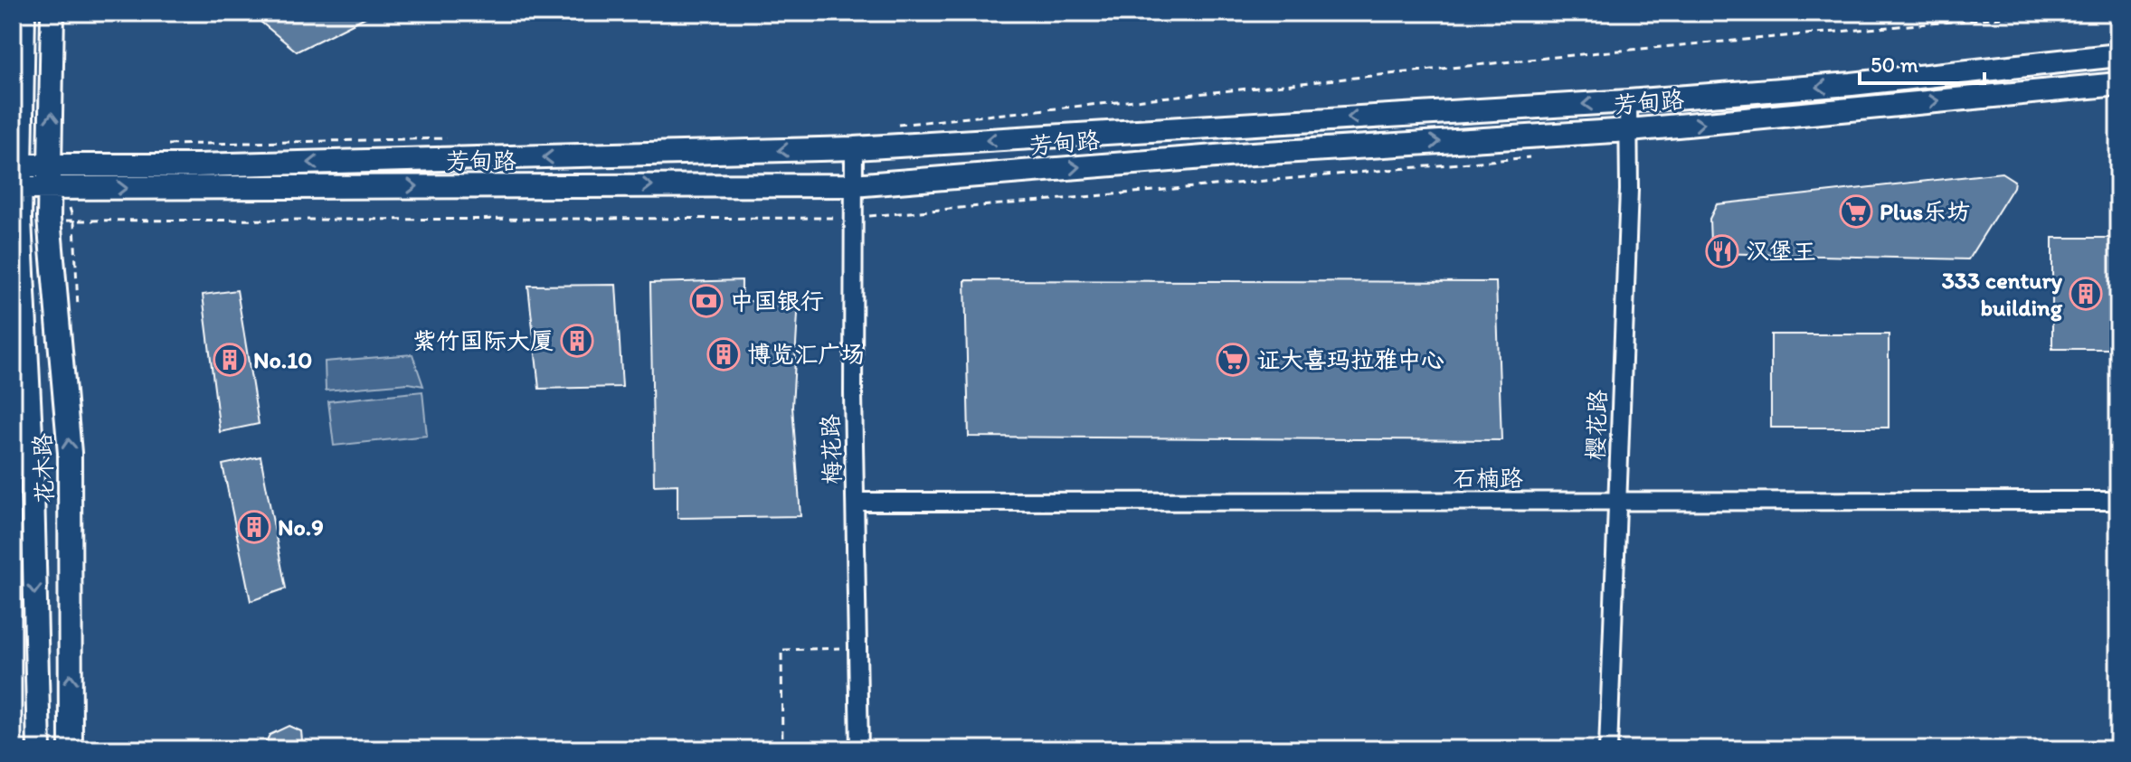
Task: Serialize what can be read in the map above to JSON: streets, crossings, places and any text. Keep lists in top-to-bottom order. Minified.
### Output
{"streets":{"main road":["芳甸路","花木路"],"street":["樱花路","梅花路","石楠路"]},"crossings":[["芳甸路","樱花路"],["芳甸路","梅花路"],["芳甸路","花木路"],["樱花路","石楠路"],["梅花路","石楠路"]],"places":{"supermarket":["Plus乐坊","证大喜玛拉雅中心"],"restaurant":["汉堡王"],"building":["333 century building","紫竹国际大厦","博览汇广场","No.10","No.9"],"bank":["中国银行"]},"scale_bar":"50 m"}
